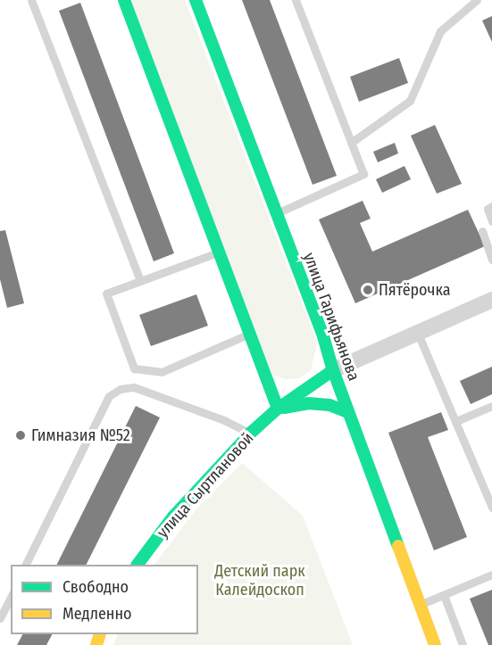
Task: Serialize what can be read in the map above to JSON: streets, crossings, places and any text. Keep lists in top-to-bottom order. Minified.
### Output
{"streets":{"street":["улица Гарифьянова","улица Сыртлановой"]},"crossings":[["улица Гарифьянова","улица Сыртлановой"]],"parks":["Детский парк Калейдоскоп"],"places":["Пятёрочка","Гимназия №52"],"legend":["Свободно","Медленно"]}
